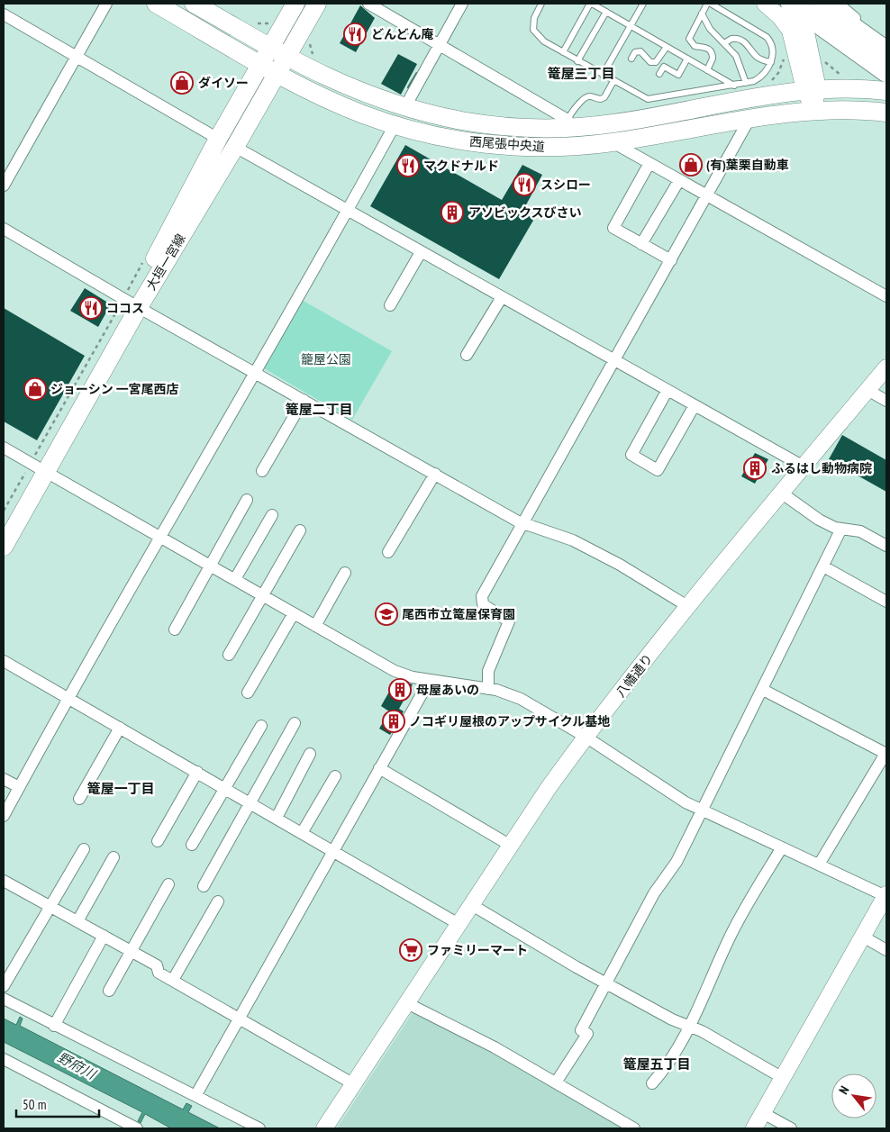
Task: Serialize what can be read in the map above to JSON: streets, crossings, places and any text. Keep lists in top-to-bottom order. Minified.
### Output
{"streets":{"main road":["西尾張中央道","大垣一宮線"],"street":["八幡通り"]},"crossings":[["西尾張中央道","大垣一宮線"]],"districts":["篭屋三丁目","篭屋二丁目","篭屋一丁目","篭屋五丁目"],"water":["野府川"],"parks":["籠屋公園"],"places":{"restaurant":["どんどん庵","マクドナルド","スシロー","ココス"],"shop":["ダイソー","(有)葉栗自動車","ジョーシン 一宮尾西店"],"building":["アソビックスびさい","ふるはし動物病院","母屋あいの","ノコギリ屋根のアップサイクル基地"],"school or university":["尾西市立篭屋保育園"],"supermarket":["ファミリーマート"]},"scale_bar":"50 m","north":"top left"}
